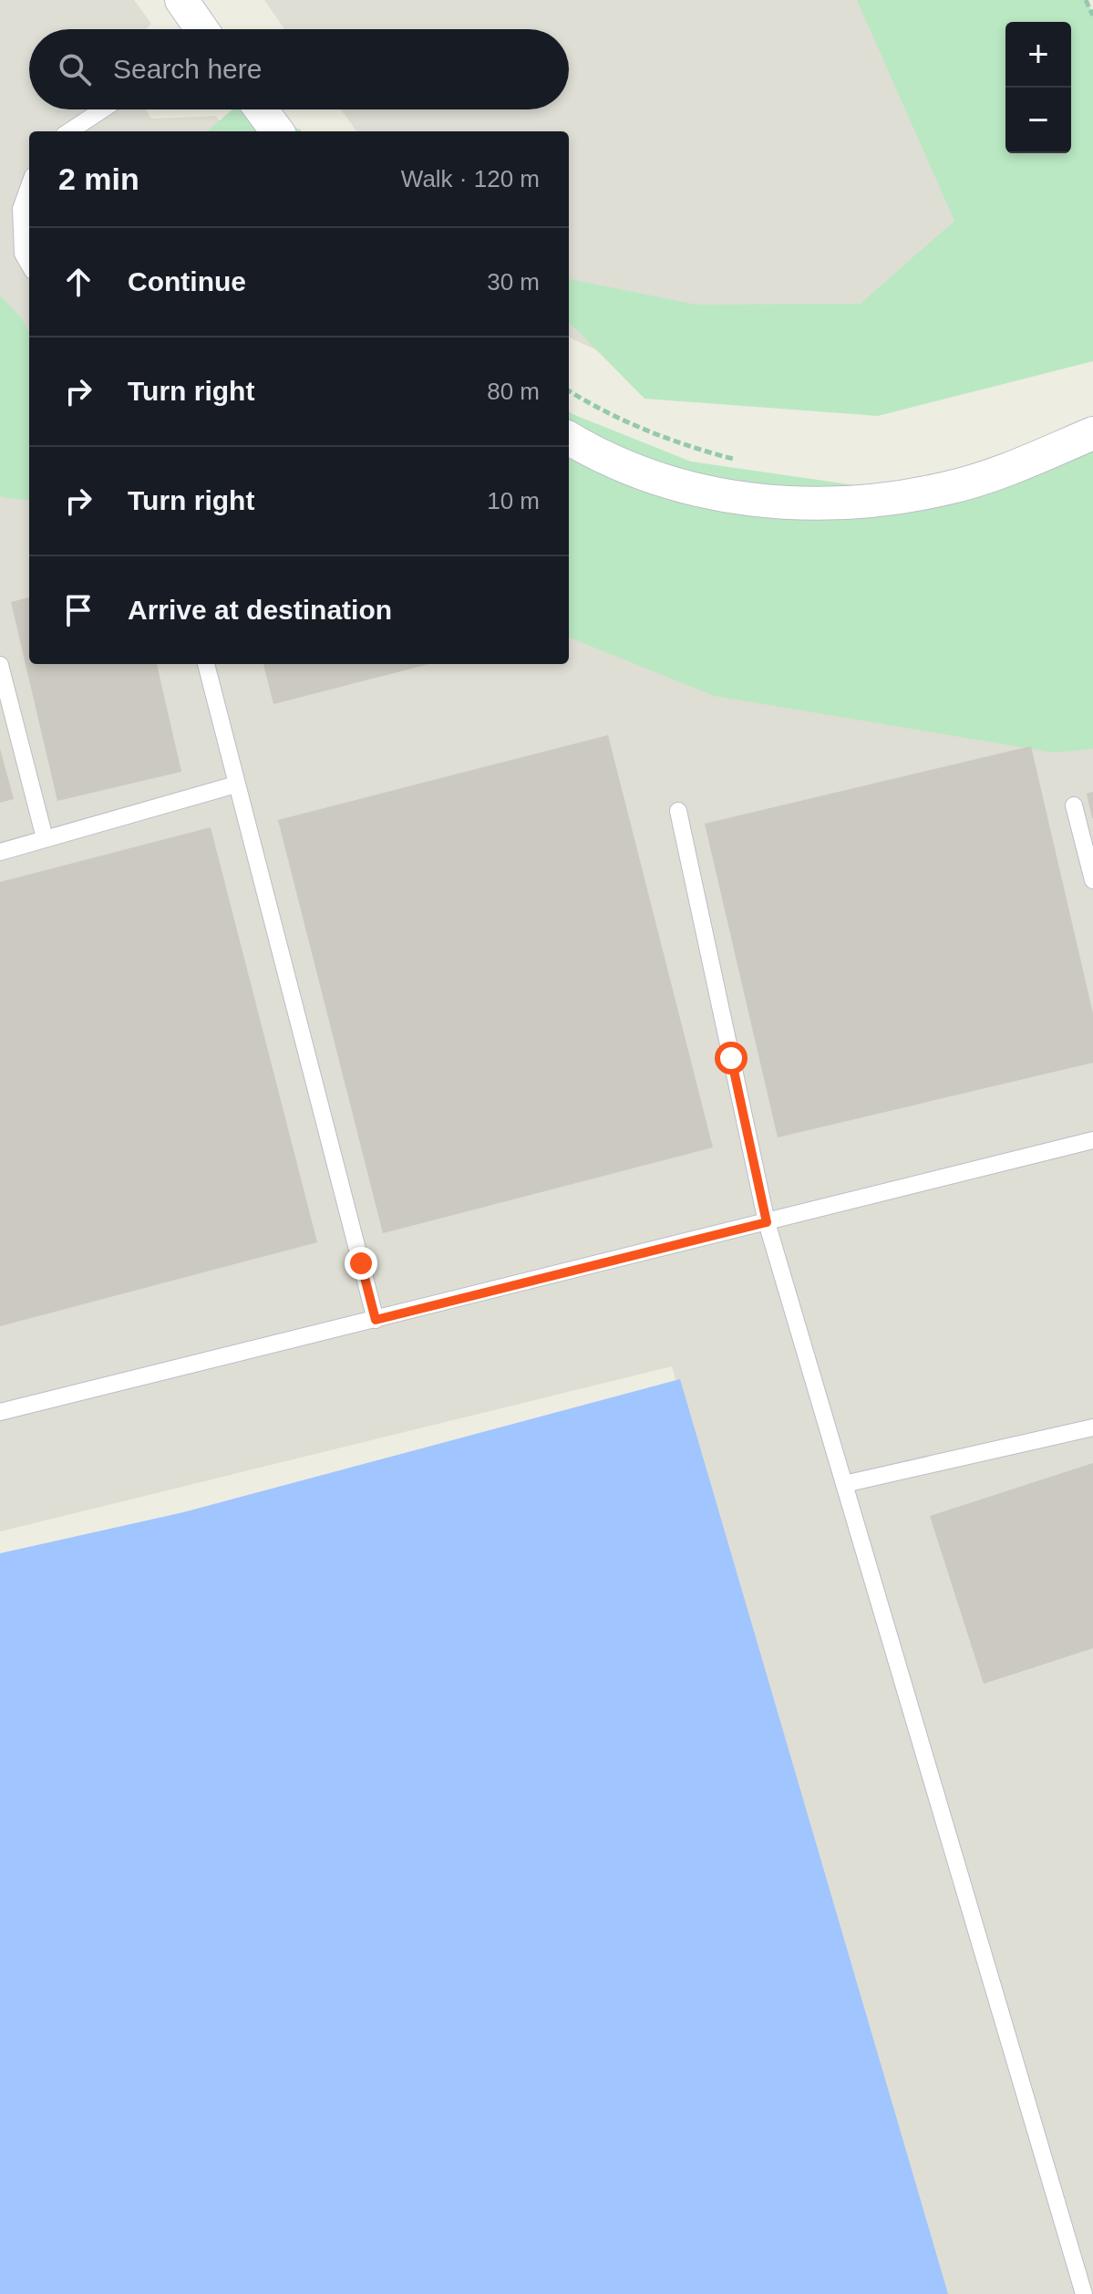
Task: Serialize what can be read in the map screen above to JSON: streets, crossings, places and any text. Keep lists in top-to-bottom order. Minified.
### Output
{"page":{"map_buttons":["+","−"],"search":"Search here","heading":["2 min","Walk · 120 m"],"list":[["Continue","30 m"],["Turn right","80 m"],["Turn right","10 m"],"Arrive at destination"]}}
